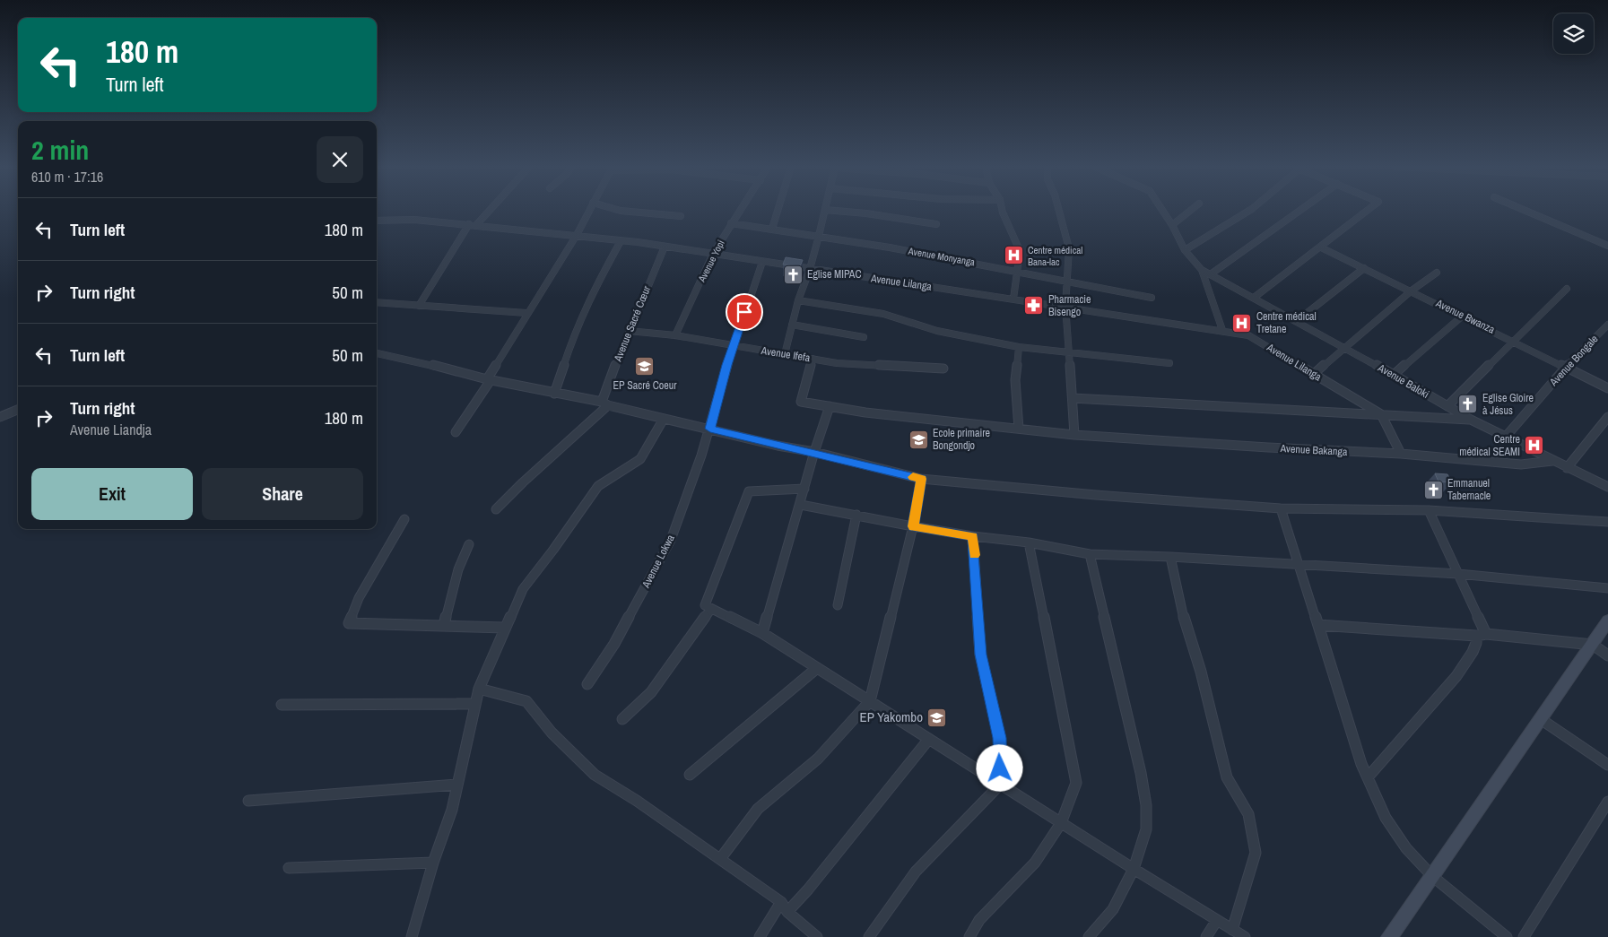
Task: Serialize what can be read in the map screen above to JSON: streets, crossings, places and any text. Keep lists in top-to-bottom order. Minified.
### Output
{"streets":{"street":["Avenue Monyanga","Avenue Yopi","Avenue Lilanga","Avenue Bwanza","Avenue Sacré Cœur","Avenue Ifefa","Avenue Bongale","Avenue Baloki","Avenue Bakanga","Avenue Lokwa"]},"crossings":[["Avenue Monyanga","Avenue Yopi"],["Avenue Yopi","Avenue Lilanga"],["Avenue Yopi","Avenue Ifefa"],["Avenue Lilanga","Avenue Sacré Cœur"],["Avenue Lilanga","Avenue Lokwa"],["Avenue Bwanza","Avenue Bongale"],["Avenue Sacré Cœur","Avenue Ifefa"],["Avenue Ifefa","Avenue Bakanga"],["Avenue Ifefa","Avenue Lokwa"],["Avenue Bongale","Avenue Baloki"],["Avenue Baloki","Avenue Bakanga"]],"places":{"hospital":["Centre médical Bana-lac","Centre médical Tretane","Centre médical SEAMI"],"church":["Eglise MIPAC","Eglise Gloire à Jésus","Emmanuel Tabernacle"],"pharmacy":["Pharmacie Bisengo"],"school or university":["EP Sacré Coeur","Ecole primaire Bongondjo","EP Yakombo"]},"page":{"turn":["180 m","Turn left"],"heading":["2 min","610 m · 17:16"],"list":[{"name":"Turn left","value":"180 m"},{"name":"Turn right","value":"50 m"},{"name":"Turn left","value":"50 m"},{"name":"Turn right","note":"Avenue Liandja","value":"180 m"}],"buttons":["Exit","Share"]}}
